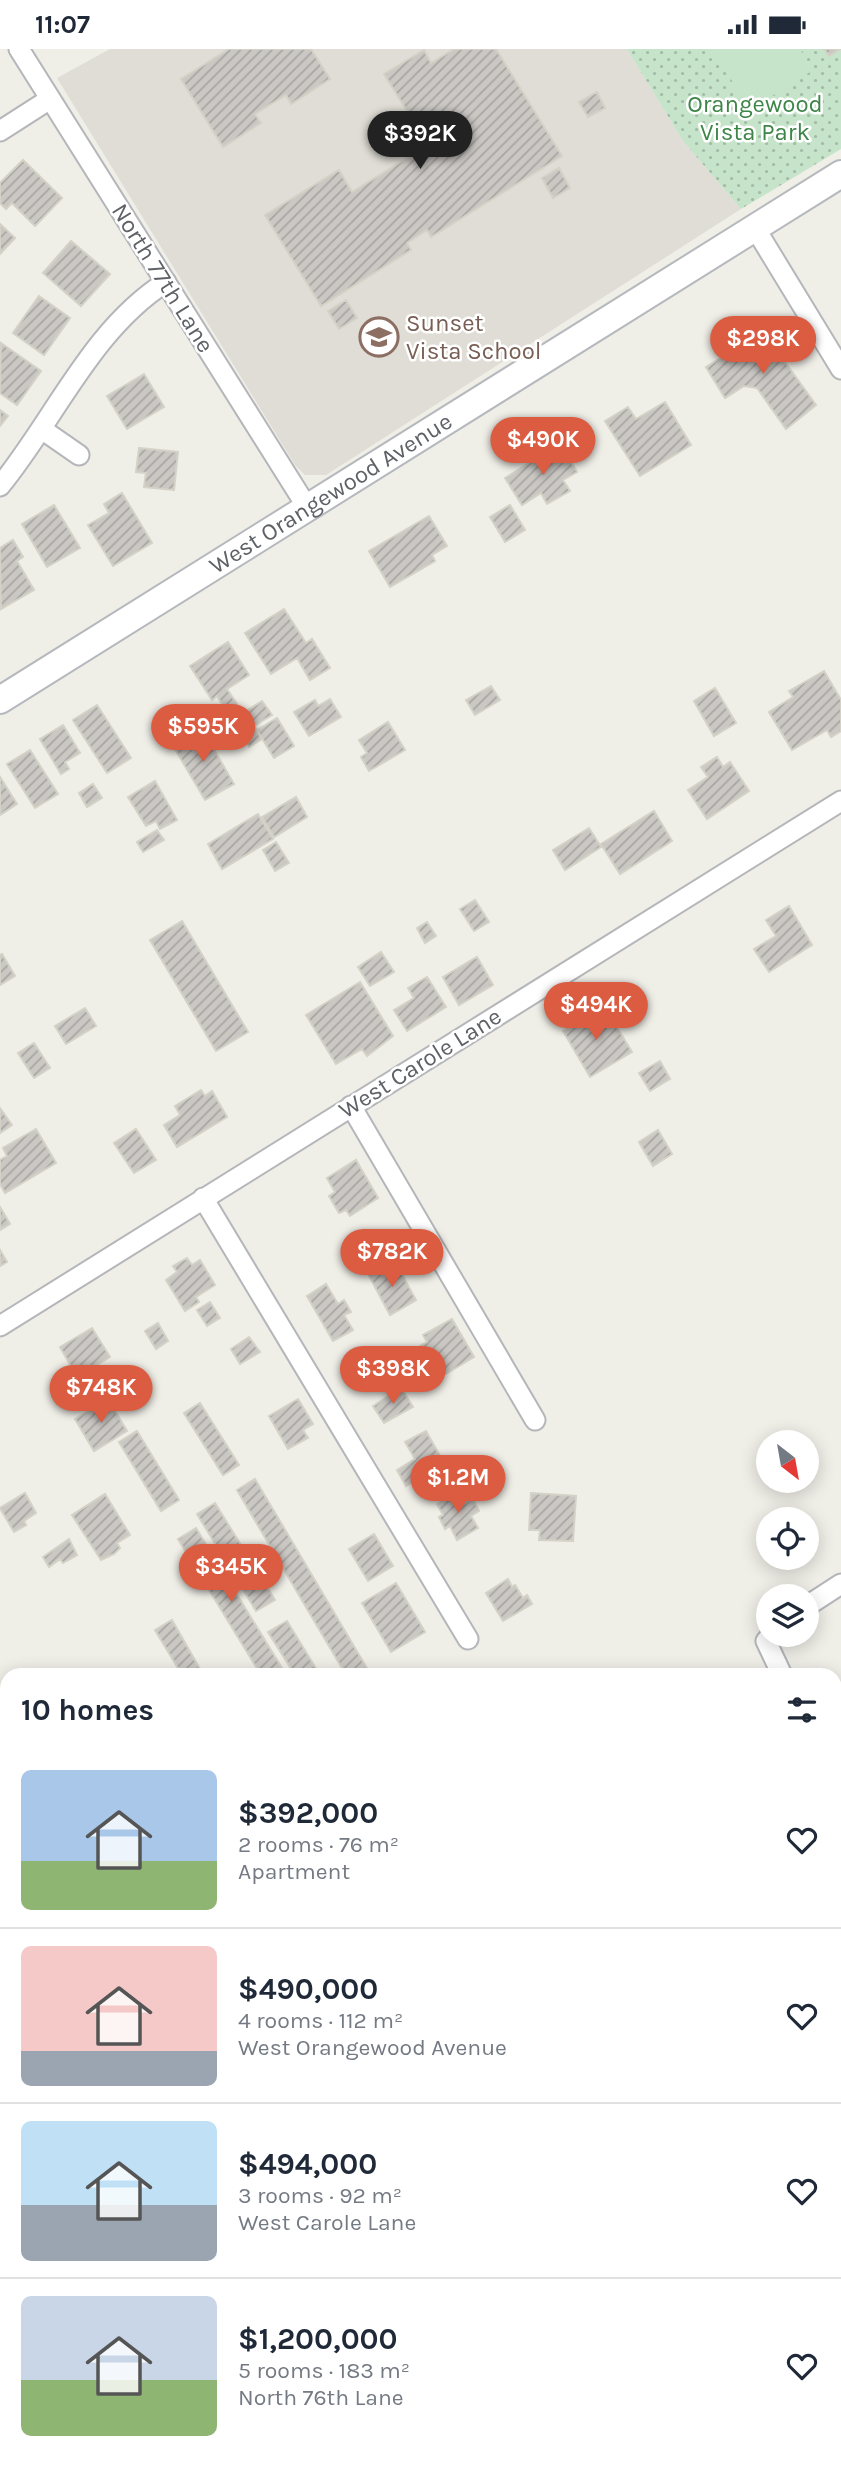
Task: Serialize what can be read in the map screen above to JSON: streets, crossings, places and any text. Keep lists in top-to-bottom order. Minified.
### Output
{"streets":{"street":["North 77th Lane","West Orangewood Avenue","West Carole Lane"]},"crossings":[["North 77th Lane","West Orangewood Avenue"]],"parks":["Orangewood Vista Park"],"places":{"school or university":["Sunset Vista School"]},"north":"bottom right","page":{"status":"11:07","price":["$392K","$298K","$490K","$595K","$494K","$782K","$398K","$748K","$1.2M","$345K"],"heading":"10 homes","list":[{"name":"$392,000","note":"2 rooms · 76 m² · Apartment"},{"name":"$490,000","note":"4 rooms · 112 m² · West Orangewood Avenue"},{"name":"$494,000","note":"3 rooms · 92 m² · West Carole Lane"},{"name":"$1,200,000","note":"5 rooms · 183 m² · North 76th Lane"}]}}
